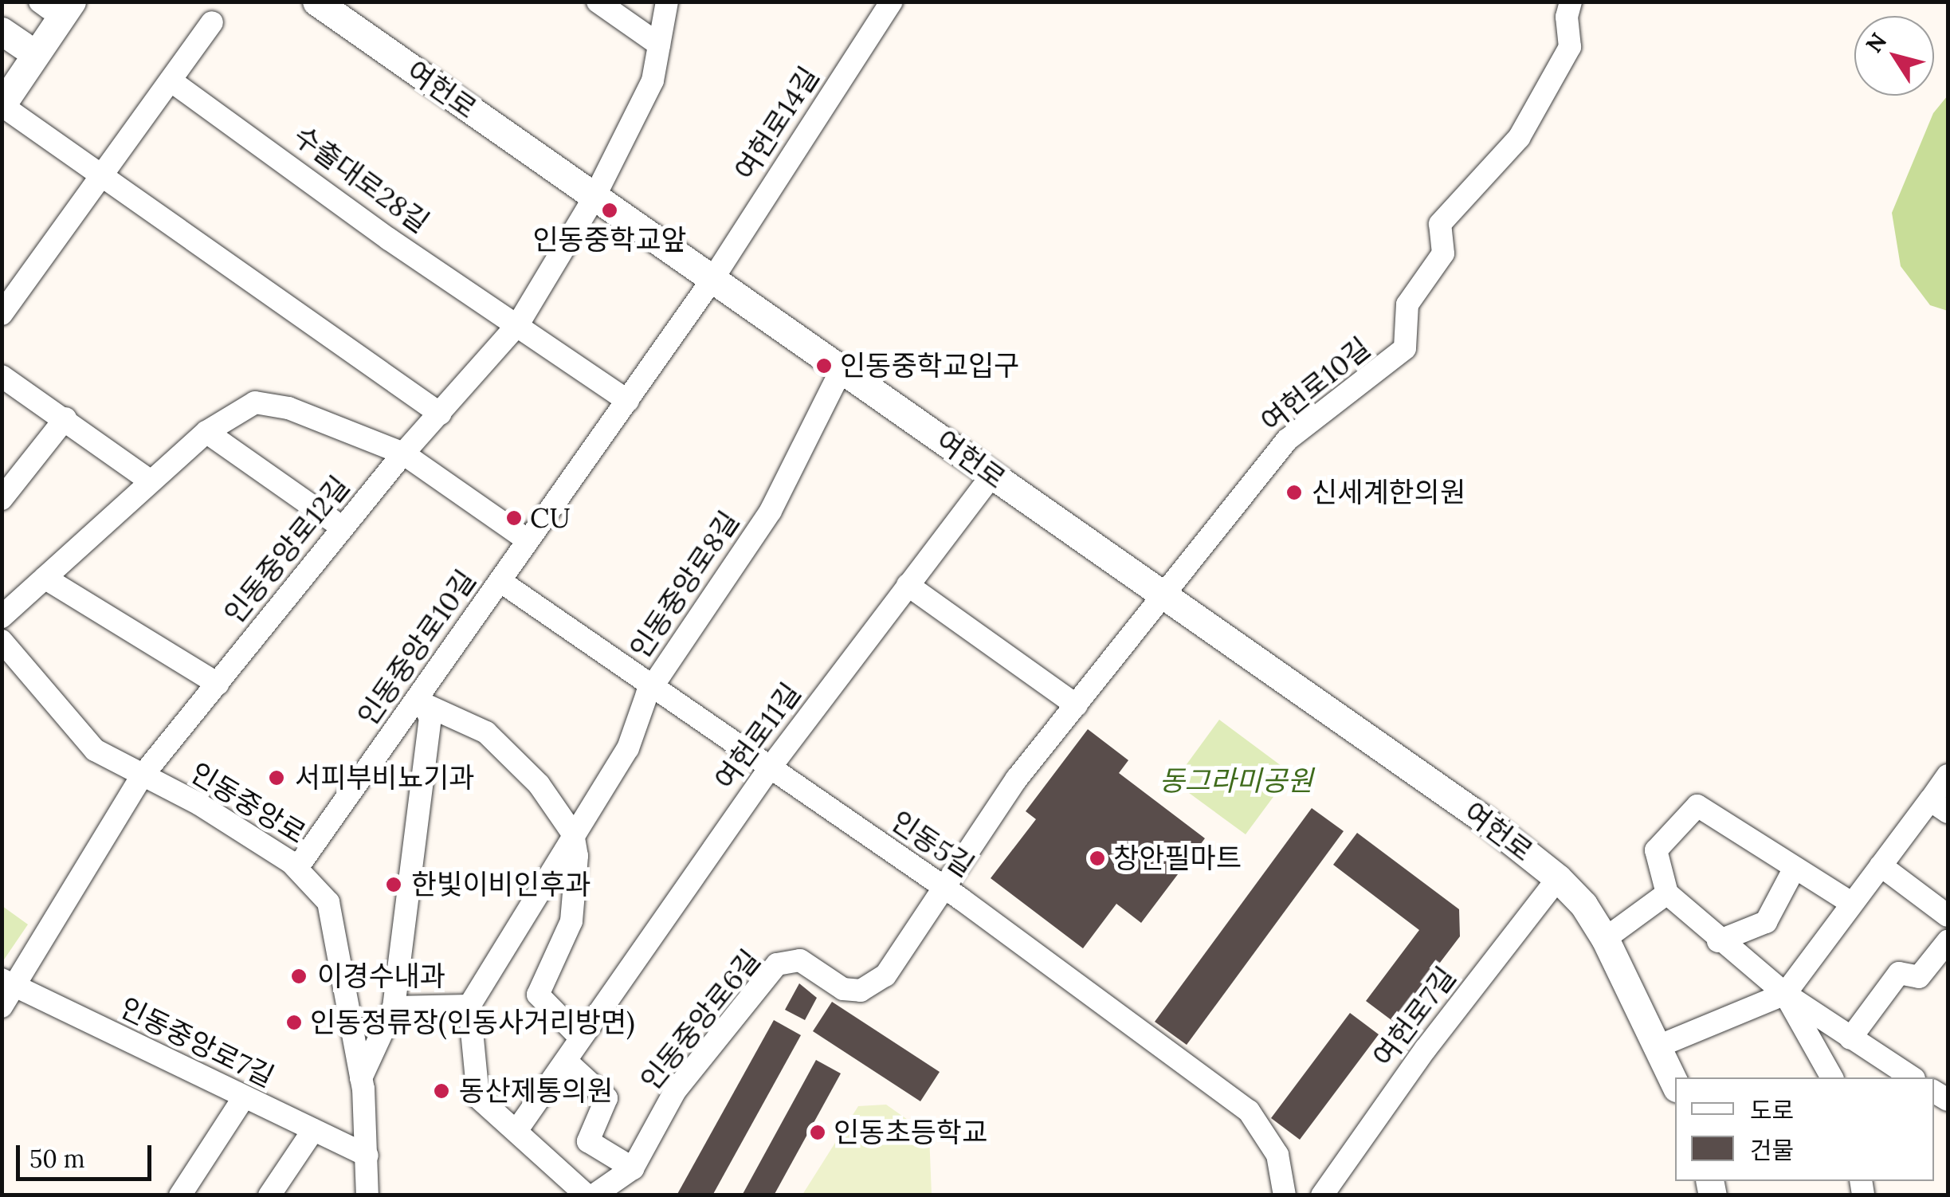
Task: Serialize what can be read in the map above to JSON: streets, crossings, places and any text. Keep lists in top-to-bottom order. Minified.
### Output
{"streets":{"street":["여헌로","여헌로14길","수출대로28길","여헌로10길","인동중앙로12길","인동중앙로8길","인동중앙로10길","여헌로11길","인동중앙로","인동5길","여헌로7길","인동중앙로6길","인동중앙로7길"]},"crossings":[["여헌로","여헌로14길"],["여헌로","여헌로10길"],["여헌로","인동중앙로12길"],["여헌로","인동중앙로8길"],["여헌로","인동중앙로10길"],["여헌로","여헌로11길"],["여헌로","여헌로7길"],["여헌로","인동중앙로6길"],["여헌로14길","인동중앙로10길"],["수출대로28길","인동중앙로12길"],["여헌로10길","인동중앙로6길"],["인동중앙로12길","인동중앙로"],["인동중앙로12길","인동중앙로7길"],["인동중앙로8길","인동5길"],["인동중앙로10길","인동중앙로"],["인동중앙로10길","인동5길"],["여헌로11길","인동5길"],["인동중앙로","인동중앙로7길"],["인동5길","인동중앙로6길"]],"parks":["동그라미공원"],"places":["인동중학교앞","인동중학교입구","신세계한의원","CU","서피부비뇨기과","창안필마트","한빛이비인후과","이경수내과","인동정류장(인동사거리방면)","동산제통의원","인동초등학교"],"legend":["도로","건물"],"scale_bar":"50 m","north":"top left"}
